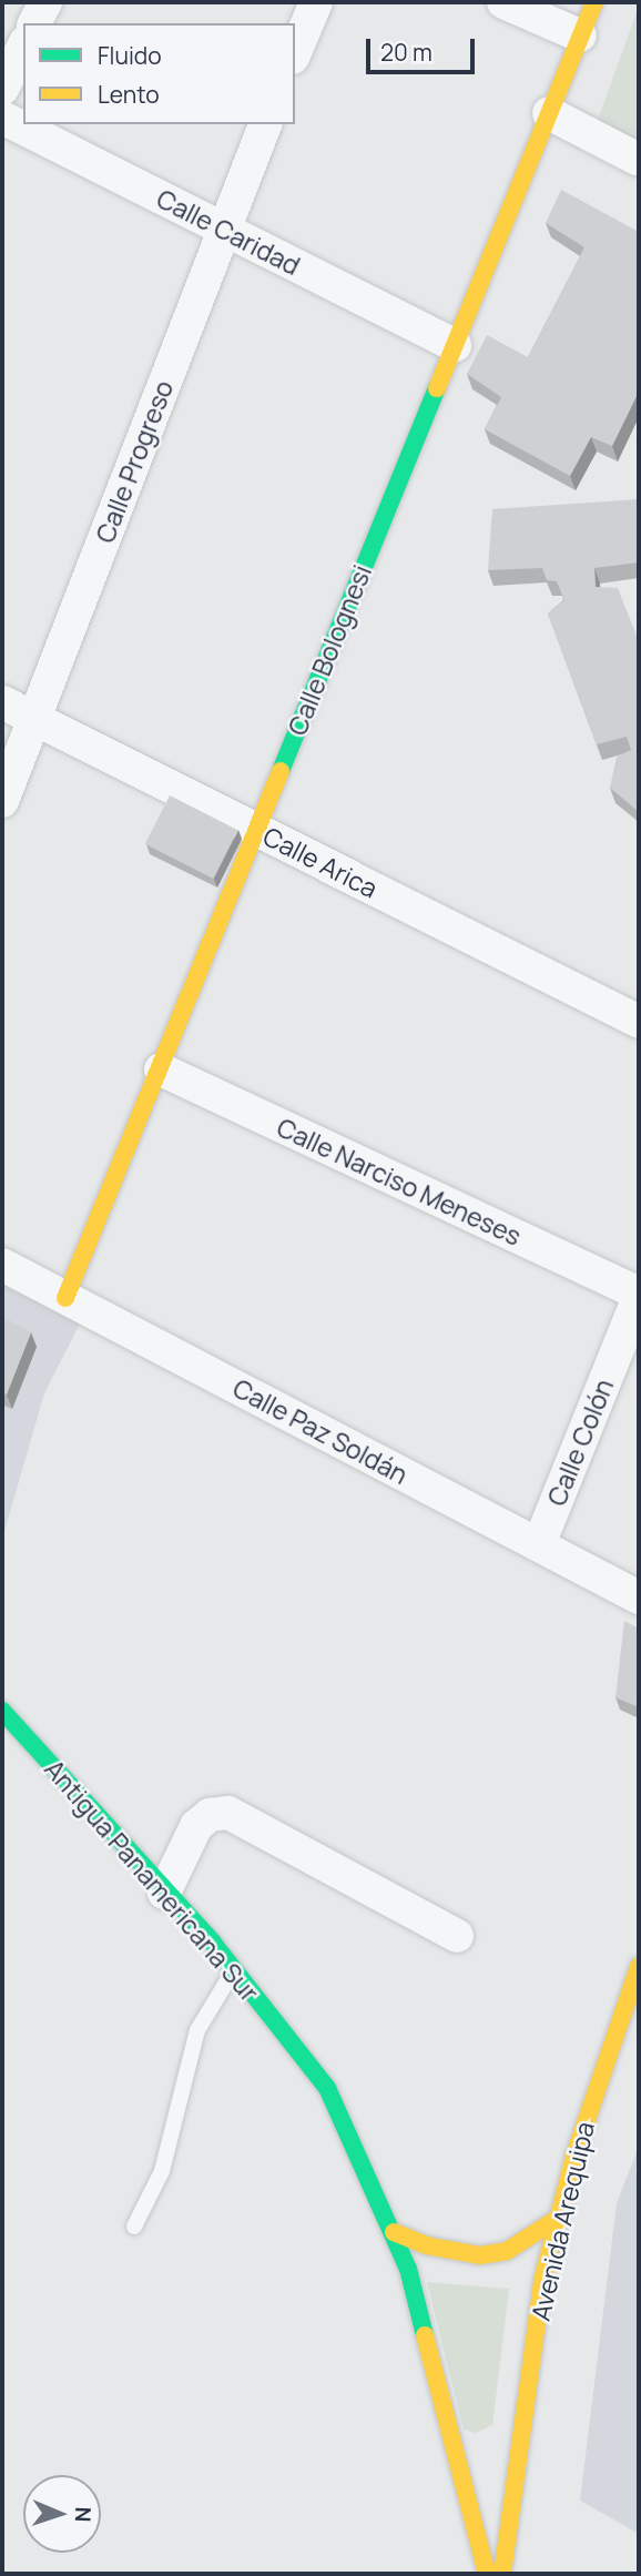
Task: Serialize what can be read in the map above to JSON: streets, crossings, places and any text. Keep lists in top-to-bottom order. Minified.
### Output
{"streets":{"main road":["Calle Bolognesi","Antigua Panamericana Sur","Avenida Arequipa"],"street":["Calle Caridad","Calle Progreso","Calle Arica","Calle Narciso Meneses","Calle Paz Soldán","Calle Colón"]},"crossings":[["Calle Caridad","Calle Progreso"],["Calle Caridad","Calle Bolognesi"],["Calle Progreso","Calle Arica"],["Calle Bolognesi","Calle Arica"],["Calle Bolognesi","Calle Narciso Meneses"],["Calle Bolognesi","Calle Paz Soldán"],["Calle Narciso Meneses","Calle Colón"],["Calle Paz Soldán","Calle Colón"]],"legend":["Fluido","Lento"],"scale_bar":"20 m","north":"right"}
